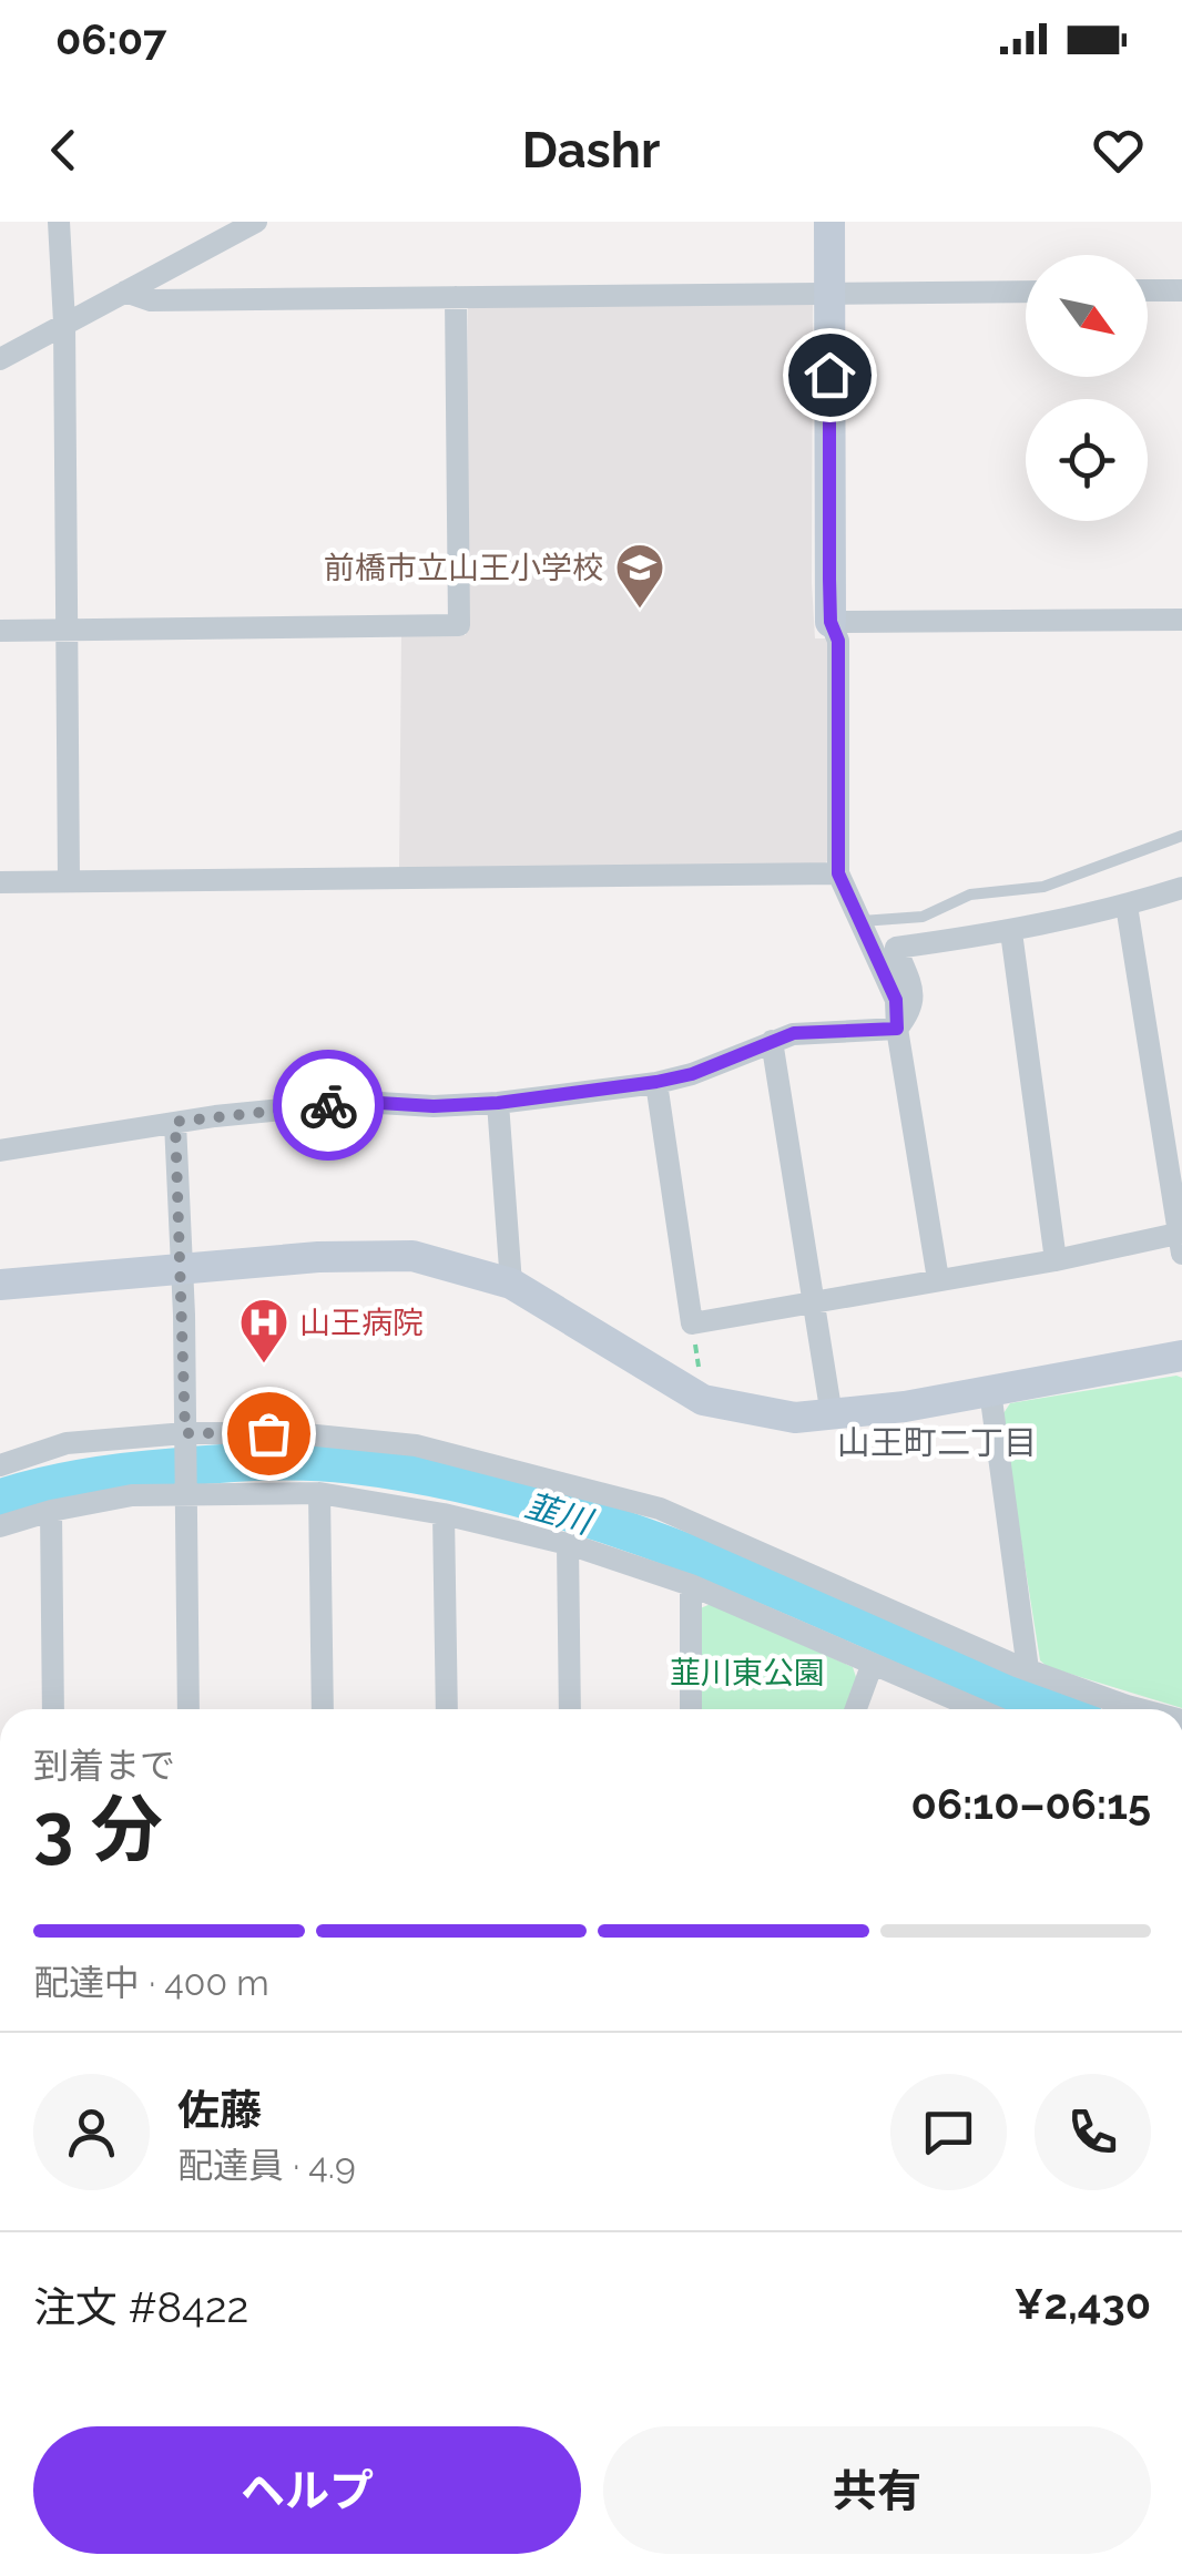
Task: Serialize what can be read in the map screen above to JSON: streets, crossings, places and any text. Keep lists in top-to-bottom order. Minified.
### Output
{"districts":["山王町二丁目"],"water":["韮川"],"parks":["韮川東公園"],"places":{"school or university":["前橋市立山王小学校"],"hospital":["山王病院"]},"north":"bottom right","page":{"status":"06:07","header":"Dashr","heading":["3 分","到着まで","06:10–06:15"],"panel":["佐藤","配達員 · 4.9","注文 #8422","¥2,430"],"bar":"配達中 · 400 m","buttons":["ヘルプ","共有"]}}
